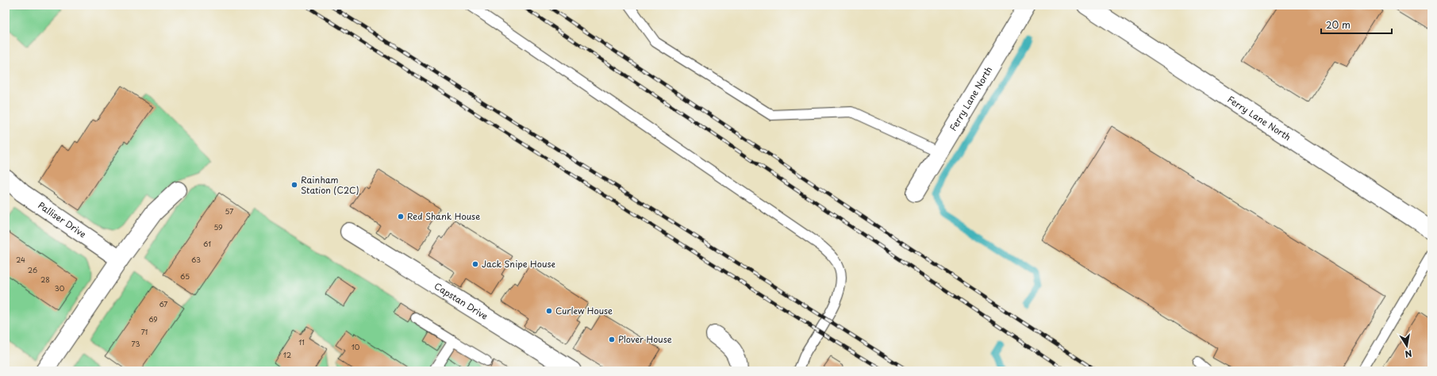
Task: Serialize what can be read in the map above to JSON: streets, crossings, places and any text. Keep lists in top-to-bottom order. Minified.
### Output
{"streets":{"street":["Ferry Lane North","Palliser Drive","Capstan Drive"]},"places":["Rainham Station (C2C)","Red Shank House","Jack Snipe House","Curlew House","Plover House"],"house_numbers":["57","59","61","24","63","26","65","28","30","67","69","71","11","73","10","12"],"scale_bar":"20 m","north":"bottom"}
